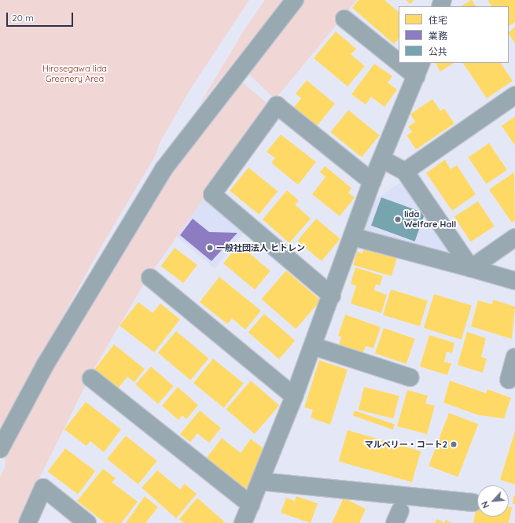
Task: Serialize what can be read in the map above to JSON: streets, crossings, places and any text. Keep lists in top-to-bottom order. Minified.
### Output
{"parks":["Hirosegawa Iida Greenery Area"],"places":["Iida Welfare Hall","一般社団法人 ヒトレン","マルベリー・コート2"],"legend":["住宅","業務","公共"],"scale_bar":"20 m","north":"bottom left"}
